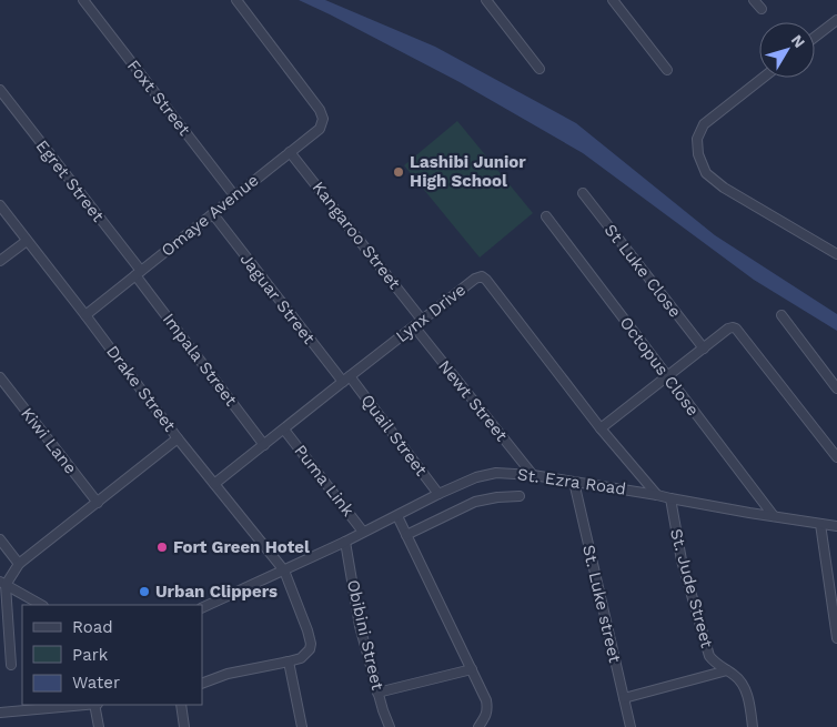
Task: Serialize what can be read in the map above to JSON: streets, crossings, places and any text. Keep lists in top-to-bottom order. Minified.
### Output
{"streets":{"street":["Foxt Street","Egret Street","Omaye Avenue","Kangaroo Street","St Luke Close","Jaguar Street","Lynx Drive","Impala Street","Octopus Close","Drake Street","Newt Street","Quail Street","Kiwi Lane","Puma Link","St. Ezra Road","St. Jude Street","St. Luke street","Obibini Street"]},"crossings":[["Foxt Street","Omaye Avenue"],["Egret Street","Omaye Avenue"],["Egret Street","Impala Street"],["Omaye Avenue","Kangaroo Street"],["Omaye Avenue","Jaguar Street"],["Omaye Avenue","Impala Street"],["Omaye Avenue","Drake Street"],["Kangaroo Street","Lynx Drive"],["Jaguar Street","Lynx Drive"],["Jaguar Street","Quail Street"],["Lynx Drive","Impala Street"],["Lynx Drive","Drake Street"],["Lynx Drive","Newt Street"],["Lynx Drive","Quail Street"],["Lynx Drive","Puma Link"],["Lynx Drive","St. Ezra Road"],["Octopus Close","St. Ezra Road"],["Drake Street","St. Ezra Road"],["Newt Street","St. Ezra Road"],["Quail Street","St. Ezra Road"],["Puma Link","St. Ezra Road"],["St. Ezra Road","St. Jude Street"],["St. Ezra Road","St. Luke street"],["St. Ezra Road","Obibini Street"]],"places":["Lashibi Junior High School","Fort Green Hotel","Urban Clippers"],"legend":["Road","Park","Water"],"north":"top right"}
